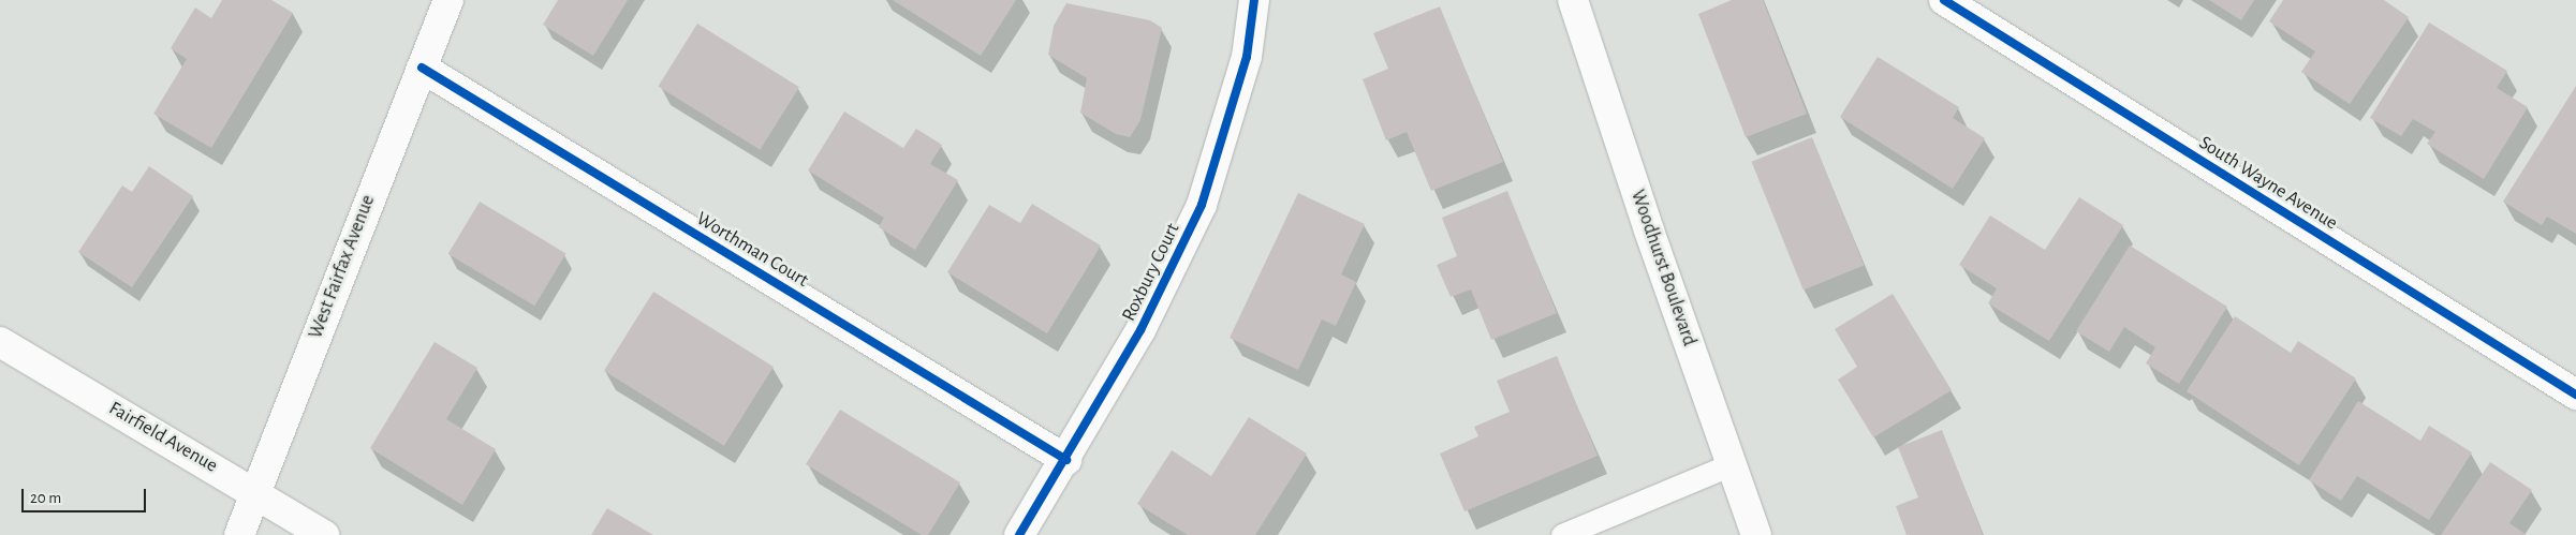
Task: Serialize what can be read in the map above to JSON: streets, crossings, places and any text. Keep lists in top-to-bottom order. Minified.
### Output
{"streets":{"street":["South Wayne Avenue","Worthman Court","West Fairfax Avenue","Woodhurst Boulevard","Roxbury Court","Fairfield Avenue"]},"crossings":[["Worthman Court","West Fairfax Avenue"],["Worthman Court","Roxbury Court"],["West Fairfax Avenue","Fairfield Avenue"]],"scale_bar":"20 m"}
